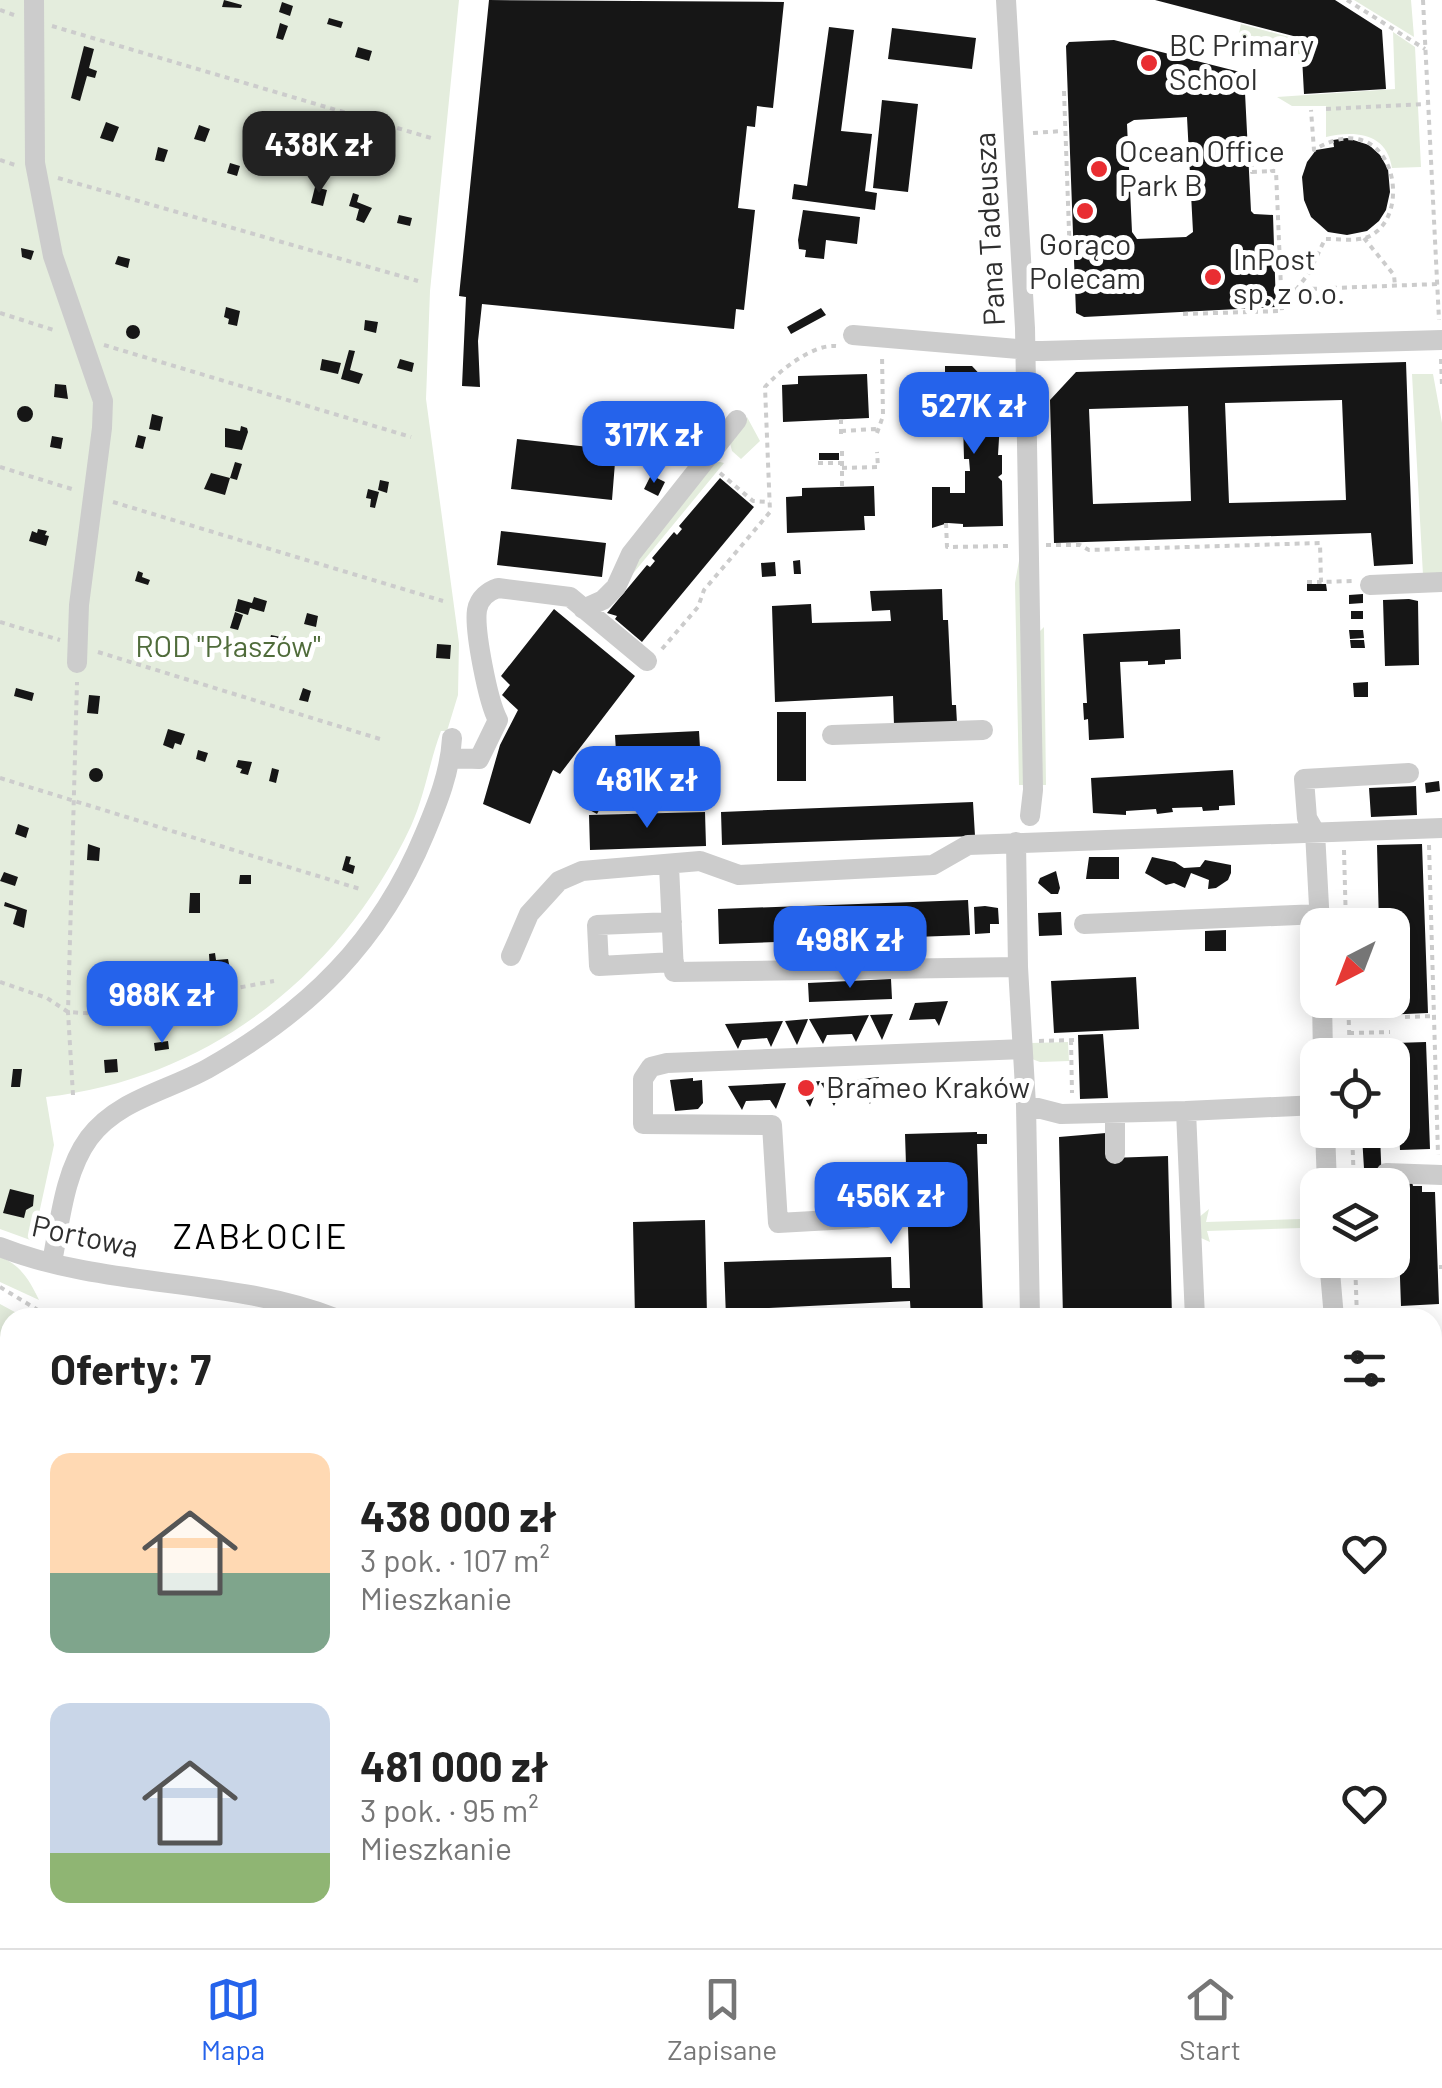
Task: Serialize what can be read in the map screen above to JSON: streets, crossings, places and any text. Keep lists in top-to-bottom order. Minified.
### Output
{"streets":{"street":["Pana Tadeusza","Portowa"]},"districts":["ZABŁOCIE"],"parks":["ROD \"Płaszów\""],"places":["BC Primary School","Ocean Office Park B","Gorąco Polecam","InPost sp. z o.o.","Brameo Kraków"],"north":"bottom left","page":{"price":["438K zł","527K zł","317K zł","481K zł","498K zł","988K zł","456K zł"],"heading":"Oferty: 7","list":[{"name":"438 000 zł","note":"3 pok. · 107 m² · Mieszkanie"},{"name":"481 000 zł","note":"3 pok. · 95 m² · Mieszkanie"}],"tabs":["Mapa","Zapisane","Start"]}}
